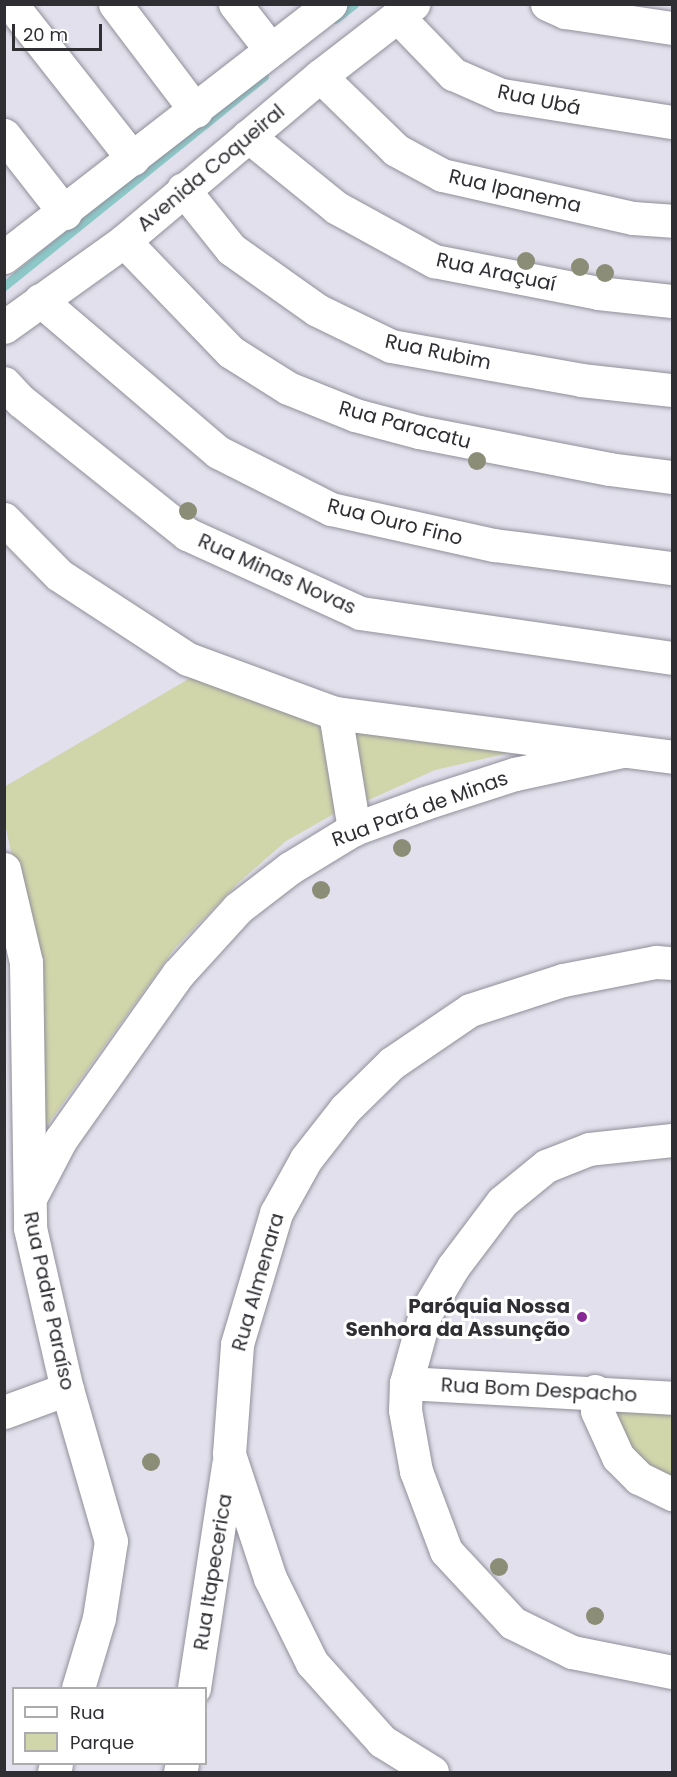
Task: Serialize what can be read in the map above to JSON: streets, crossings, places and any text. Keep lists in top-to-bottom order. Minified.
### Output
{"streets":{"street":["Rua Ubá","Avenida Coqueiral","Rua Ipanema","Rua Araçuaí","Rua Rubim","Rua Paracatu","Rua Ouro Fino","Rua Minas Novas","Rua Pará de Minas","Rua Almenara","Rua Padre Paraíso","Rua Bom Despacho","Rua Itapecerica"]},"crossings":[["Rua Ubá","Avenida Coqueiral"],["Avenida Coqueiral","Rua Ipanema"],["Avenida Coqueiral","Rua Araçuaí"],["Avenida Coqueiral","Rua Rubim"],["Avenida Coqueiral","Rua Paracatu"],["Avenida Coqueiral","Rua Ouro Fino"],["Rua Pará de Minas","Rua Padre Paraíso"],["Rua Almenara","Rua Itapecerica"]],"places":["Paróquia Nossa Senhora da Assunção"],"legend":["Rua","Parque"],"scale_bar":"20 m"}
